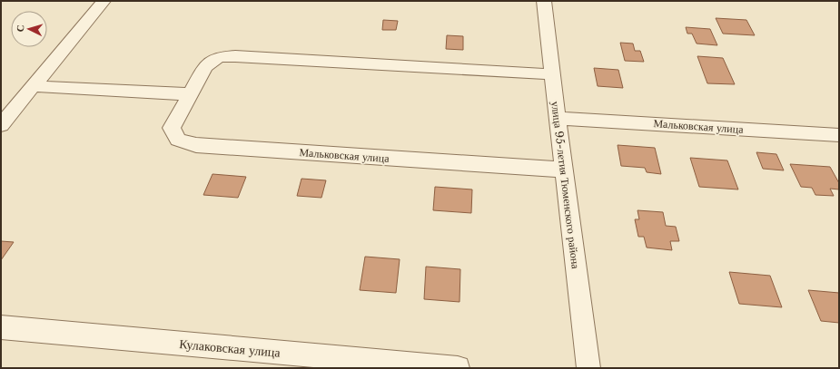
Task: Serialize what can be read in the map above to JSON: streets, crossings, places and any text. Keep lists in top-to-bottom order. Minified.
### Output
{"streets":{"street":["Мальковская улица","улица 95-летия Тюменского района","Кулаковская улица"]},"crossings":[["Мальковская улица","улица 95-летия Тюменского района"]],"north":"left"}
